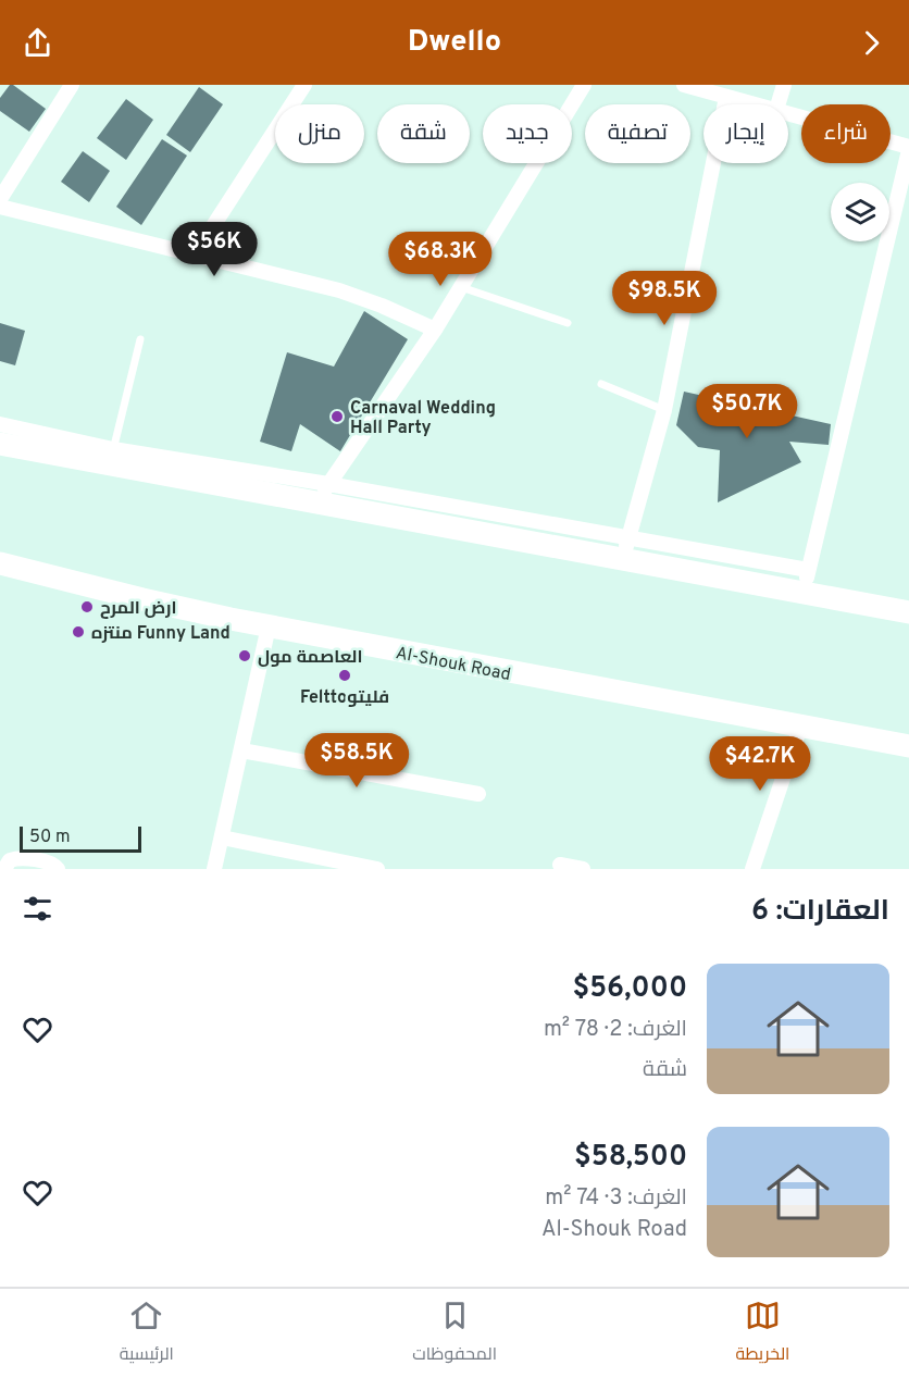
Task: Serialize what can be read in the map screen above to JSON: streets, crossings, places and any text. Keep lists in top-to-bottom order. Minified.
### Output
{"streets":{"main road":["Al-Shouk Road"]},"places":["Carnaval Wedding Hall Party","ارض المرح","منتزه Funny Land","العاصمة مول","Felttoفليتو"],"scale_bar":"50 m","page":{"header":"Dwello","chip":["شراء","إيجار","تصفية","جديد","شقة","منزل"],"price":["$56K","$68.3K","$98.5K","$50.7K","$58.5K","$42.7K"],"scale":"50 m","heading":"العقارات: 6","list":[{"name":"$56,000","note":"الغرف: 2 · 78 m² · شقة"},{"name":"$58,500","note":"الغرف: 3 · 74 m² · Al-Shouk Road"}],"tabs":["الخريطة","المحفوظات","الرئيسية"]}}
